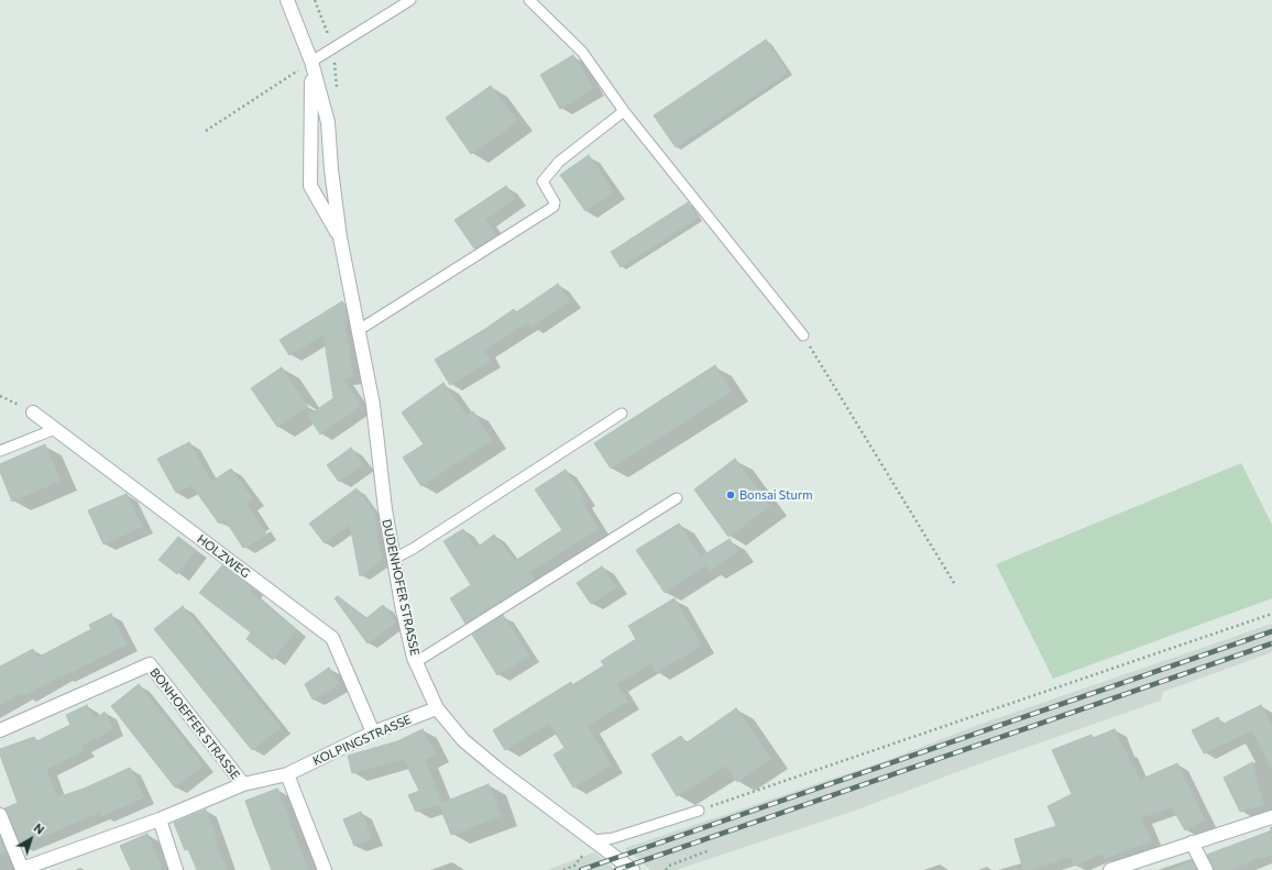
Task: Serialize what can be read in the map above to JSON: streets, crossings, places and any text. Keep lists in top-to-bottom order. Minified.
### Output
{"streets":{"street":["HOLZWEG","DUDENHOFER STRASSE","BONHOEFFER STRASSE","KOLPINGSTRASSE"]},"crossings":[["HOLZWEG","KOLPINGSTRASSE"],["DUDENHOFER STRASSE","KOLPINGSTRASSE"],["BONHOEFFER STRASSE","KOLPINGSTRASSE"]],"places":["Bonsai Sturm"],"north":"top right"}
